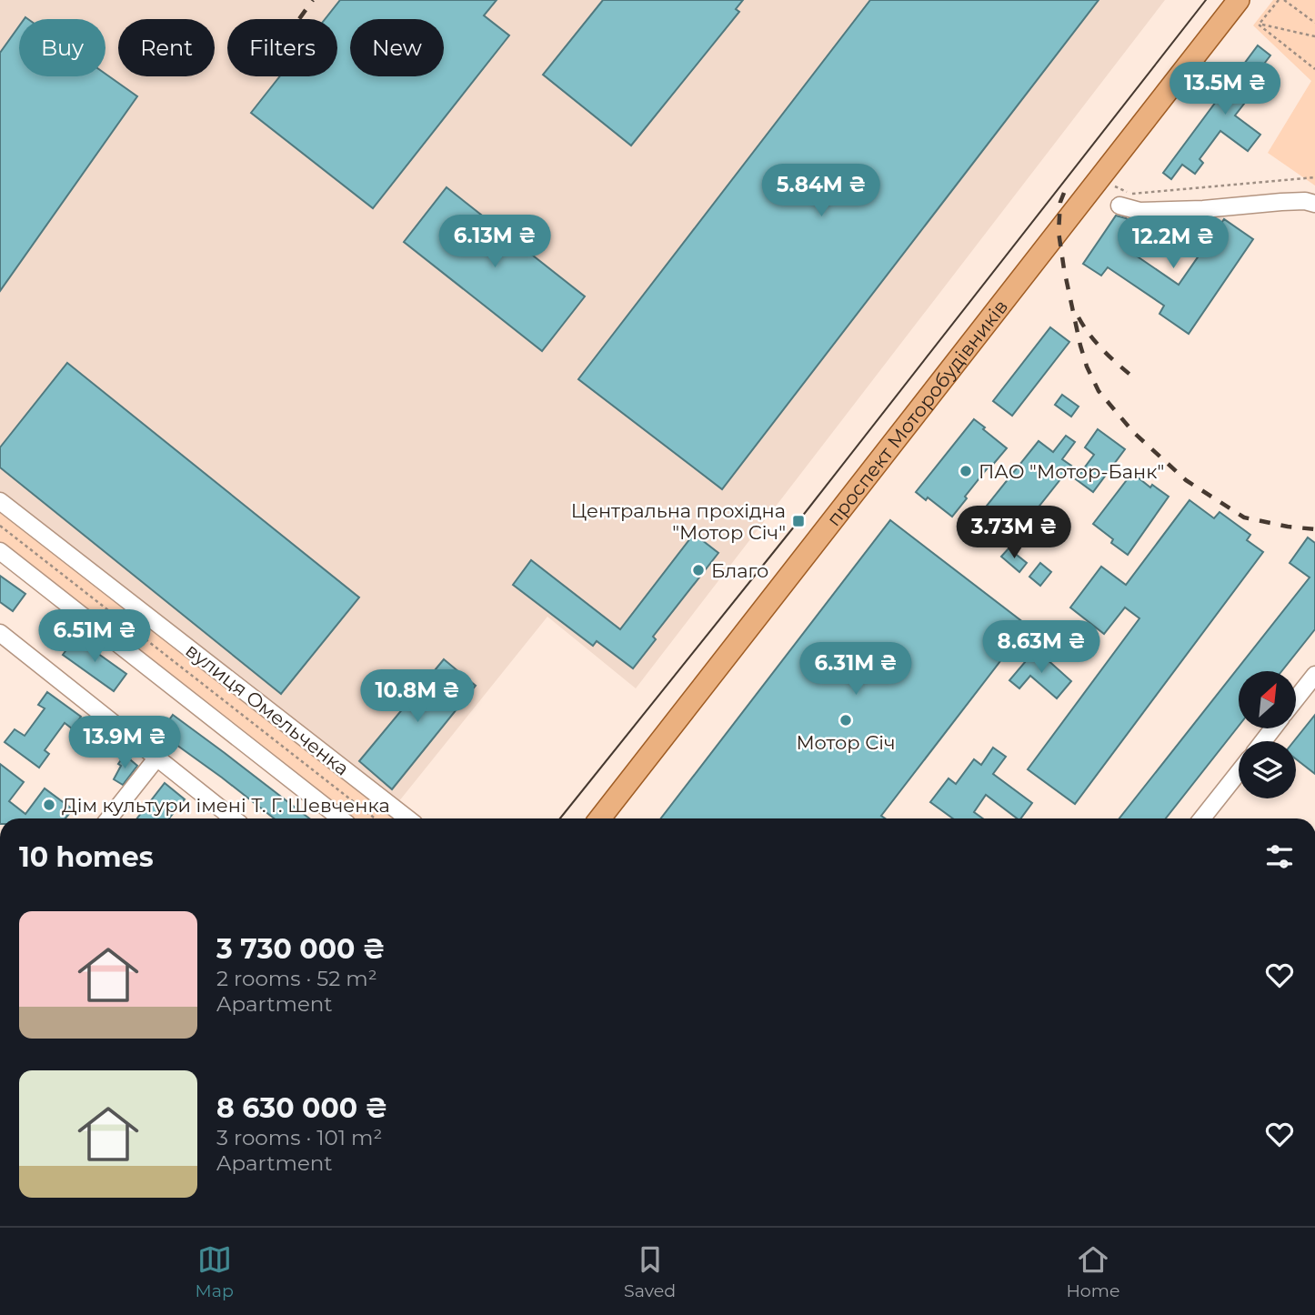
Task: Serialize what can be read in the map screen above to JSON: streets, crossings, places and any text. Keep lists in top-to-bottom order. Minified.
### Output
{"streets":{"main road":["проспект Моторобудівників"],"street":["вулиця Омельченка"]},"places":{"other":["ПАО \"Мотор-Банк\"","Благо","Мотор Січ","Дім культури імені Т. Г. Шевченка"],"transit":["Центральна прохідна \"Мотор Січ\""]},"north":"top right","page":{"chip":["Buy","Rent","Filters","New"],"price":["13.5M ₴","5.84M ₴","6.13M ₴","12.2M ₴","3.73M ₴","6.51M ₴","8.63M ₴","6.31M ₴","10.8M ₴","13.9M ₴"],"heading":"10 homes","list":[{"name":"3 730 000 ₴","note":"2 rooms · 52 m² · Apartment"},{"name":"8 630 000 ₴","note":"3 rooms · 101 m² · Apartment"}],"tabs":["Map","Saved","Home"]}}
